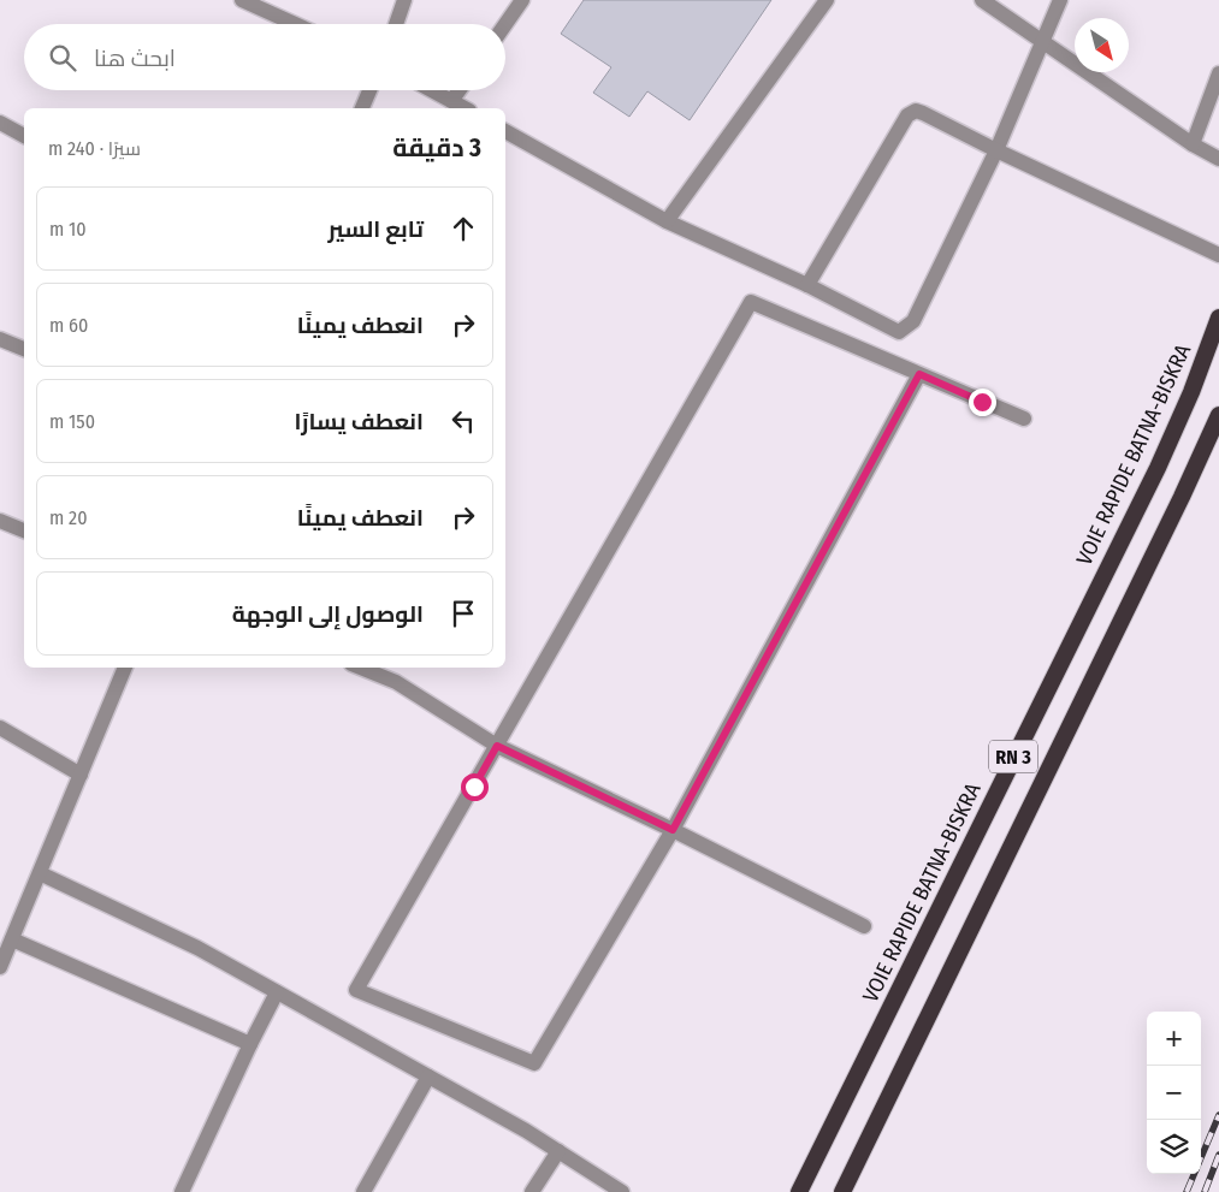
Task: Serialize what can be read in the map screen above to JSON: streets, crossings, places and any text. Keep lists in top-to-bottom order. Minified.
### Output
{"streets":{"highway":["VOIE RAPIDE BATNA-BISKRA","RN 3"]},"north":"bottom right","page":{"search":"ابحث هنا","heading":["3 دقيقة","سيرًا · 240 m"],"list":[["تابع السير","10 m"],["انعطف يمينًا","60 m"],["انعطف يسارًا","150 m"],["انعطف يمينًا","20 m"],"الوصول إلى الوجهة"],"map_buttons":["+","−"]}}
